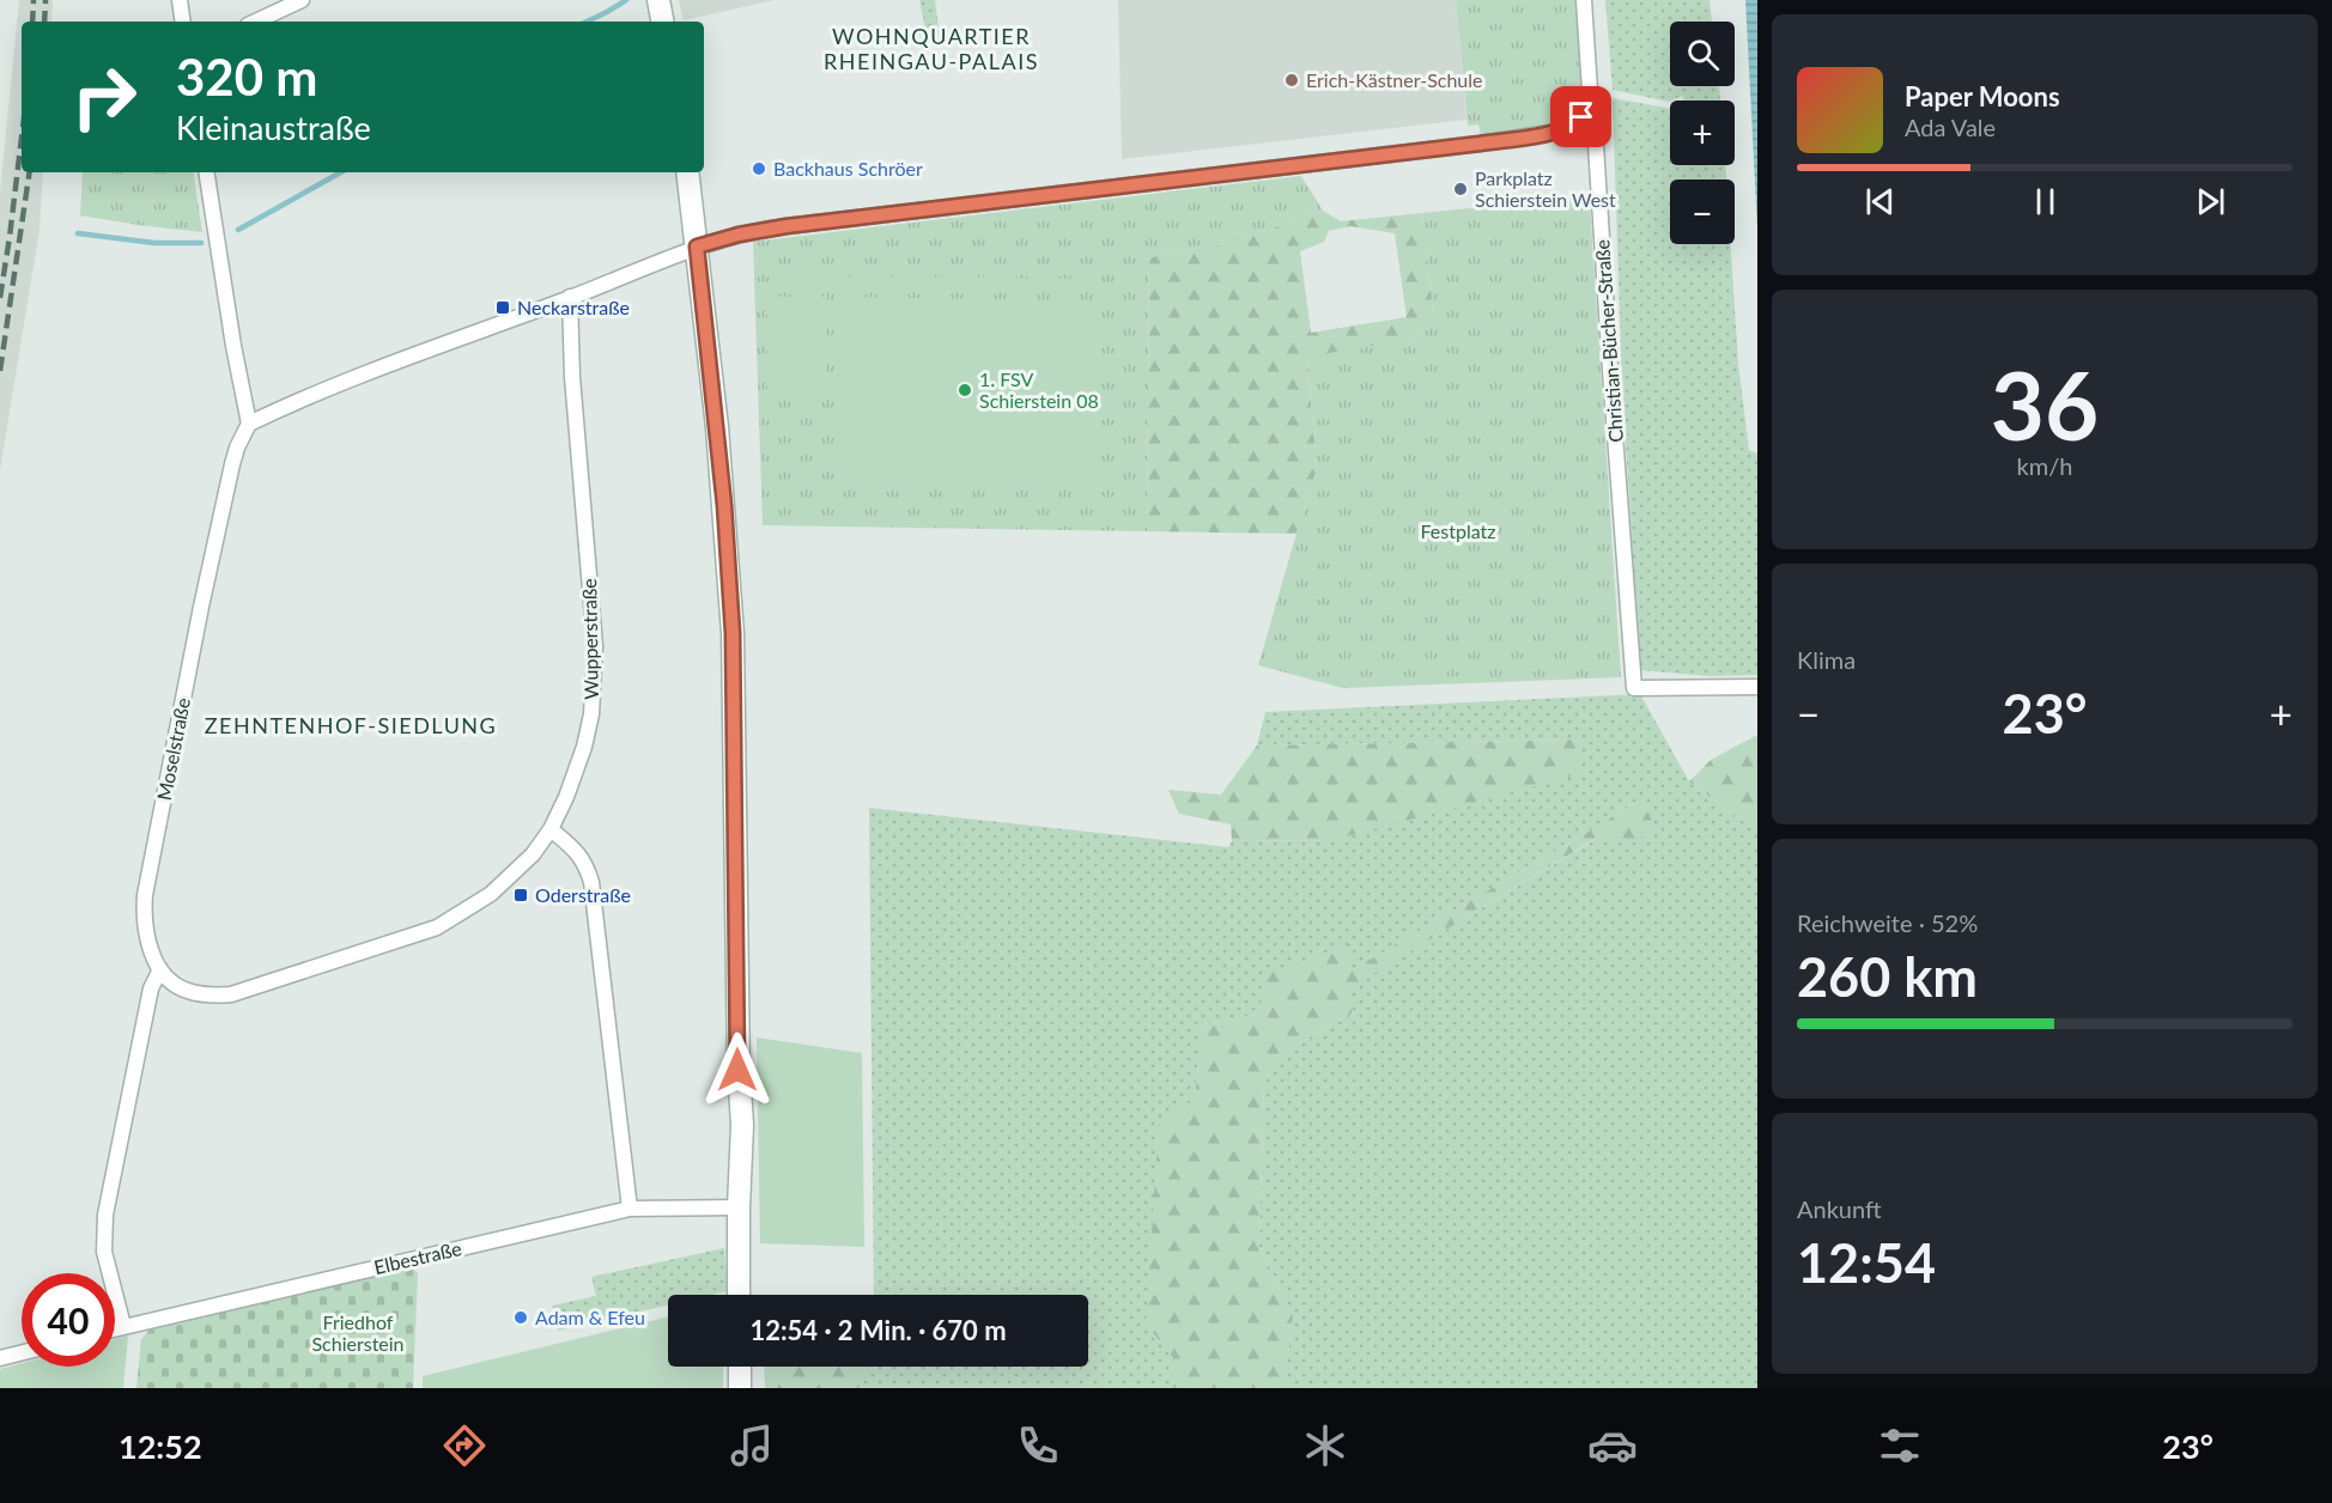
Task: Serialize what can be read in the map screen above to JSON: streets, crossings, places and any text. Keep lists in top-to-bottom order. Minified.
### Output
{"streets":{"street":["Christian-Bücher-Straße","Wupperstraße","Moselstraße","Elbestraße"]},"crossings":[["Wupperstraße","Moselstraße"]],"districts":["WOHNQUARTIER RHEINGAU-PALAIS","ZEHNTENHOF-SIEDLUNG"],"parks":["Festplatz","Friedhof Schierstein"],"places":{"other":["Erich-Kästner-Schule","Backhaus Schröer","Parkplatz Schierstein West","1. FSV Schierstein 08","Adam & Efeu"],"transit":["Neckarstraße","Oderstraße"]},"page":{"map_buttons":["+","−"],"turn":["320 m","Kleinaustraße"],"song":["Paper Moons","Ada Vale"],"tile":[["36","km/h"],"Klima",["Reichweite · 52%","260 km"],["Ankunft","12:54"]],"heat":["−","23°","+"],"limit":"40","trip":"12:54 · 2 Min. · 670 m","tabs":["12:52","23°"]}}
